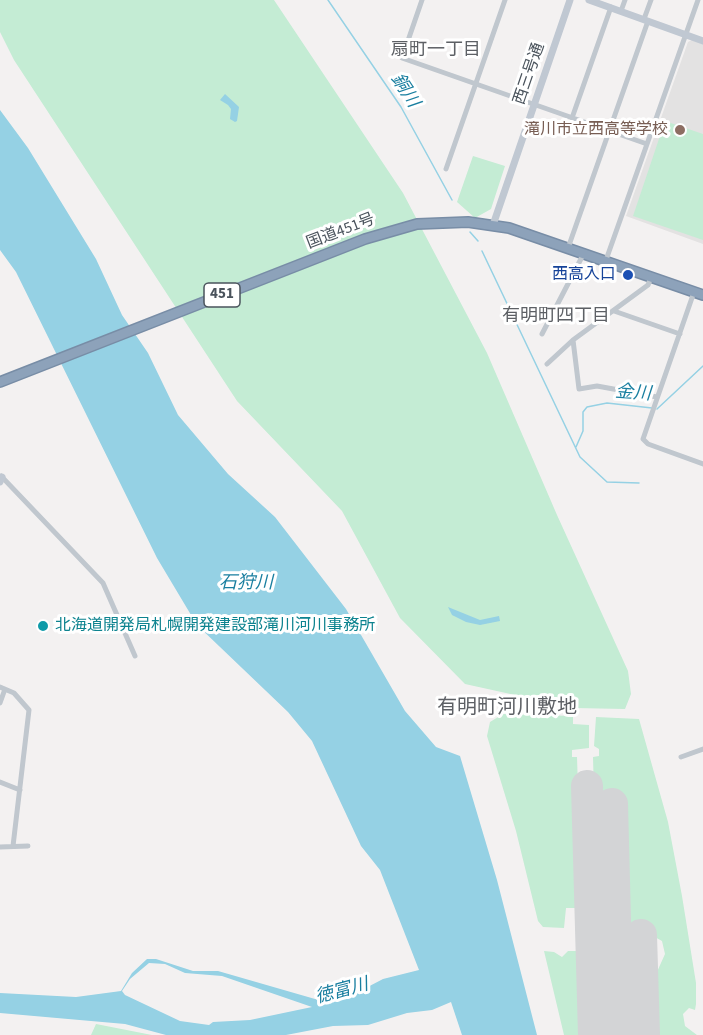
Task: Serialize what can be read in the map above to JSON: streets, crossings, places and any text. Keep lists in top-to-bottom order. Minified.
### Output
{"streets":{"highway":["国道451号","451"],"street":["西三号通"]},"crossings":[["西三号通","国道451号"]],"districts":["扇町一丁目","有明町四丁目","有明町河川敷地"],"water":["銅川","金川","石狩川","徳富川"],"places":["滝川市立西高等学校","西高入口","北海道開発局札幌開発建設部滝川河川事務所"]}
